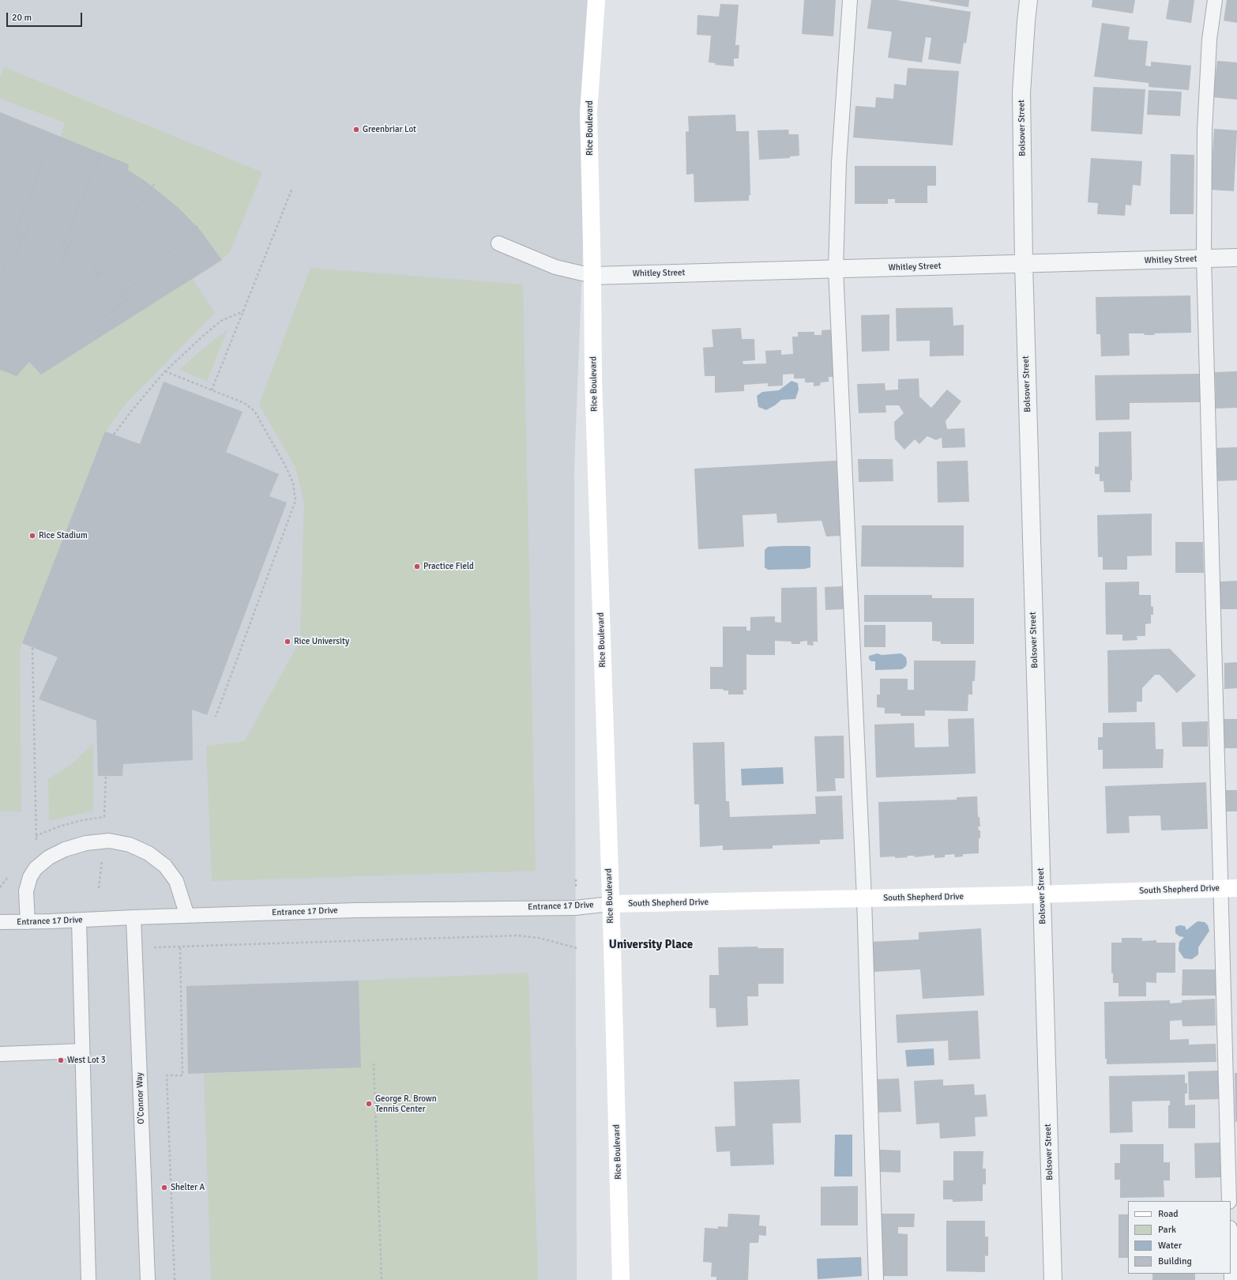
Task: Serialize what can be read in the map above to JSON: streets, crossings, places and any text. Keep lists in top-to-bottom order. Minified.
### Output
{"streets":{"main road":["Rice Boulevard","South Shepherd Drive"],"street":["Bolsover Street","Whitley Street"],"lane":["Entrance 17 Drive","O'Connor Way"]},"crossings":[["Rice Boulevard","Whitley Street"],["Rice Boulevard","South Shepherd Drive"],["Rice Boulevard","Entrance 17 Drive"],["Bolsover Street","Whitley Street"],["Bolsover Street","South Shepherd Drive"],["South Shepherd Drive","Entrance 17 Drive"],["Entrance 17 Drive","O'Connor Way"]],"districts":["University Place"],"places":["Greenbriar Lot","Rice Stadium","Practice Field","Rice University","West Lot 3","George R. Brown Tennis Center","Shelter A"],"legend":["Road","Park","Water","Building"],"scale_bar":"20 m"}
